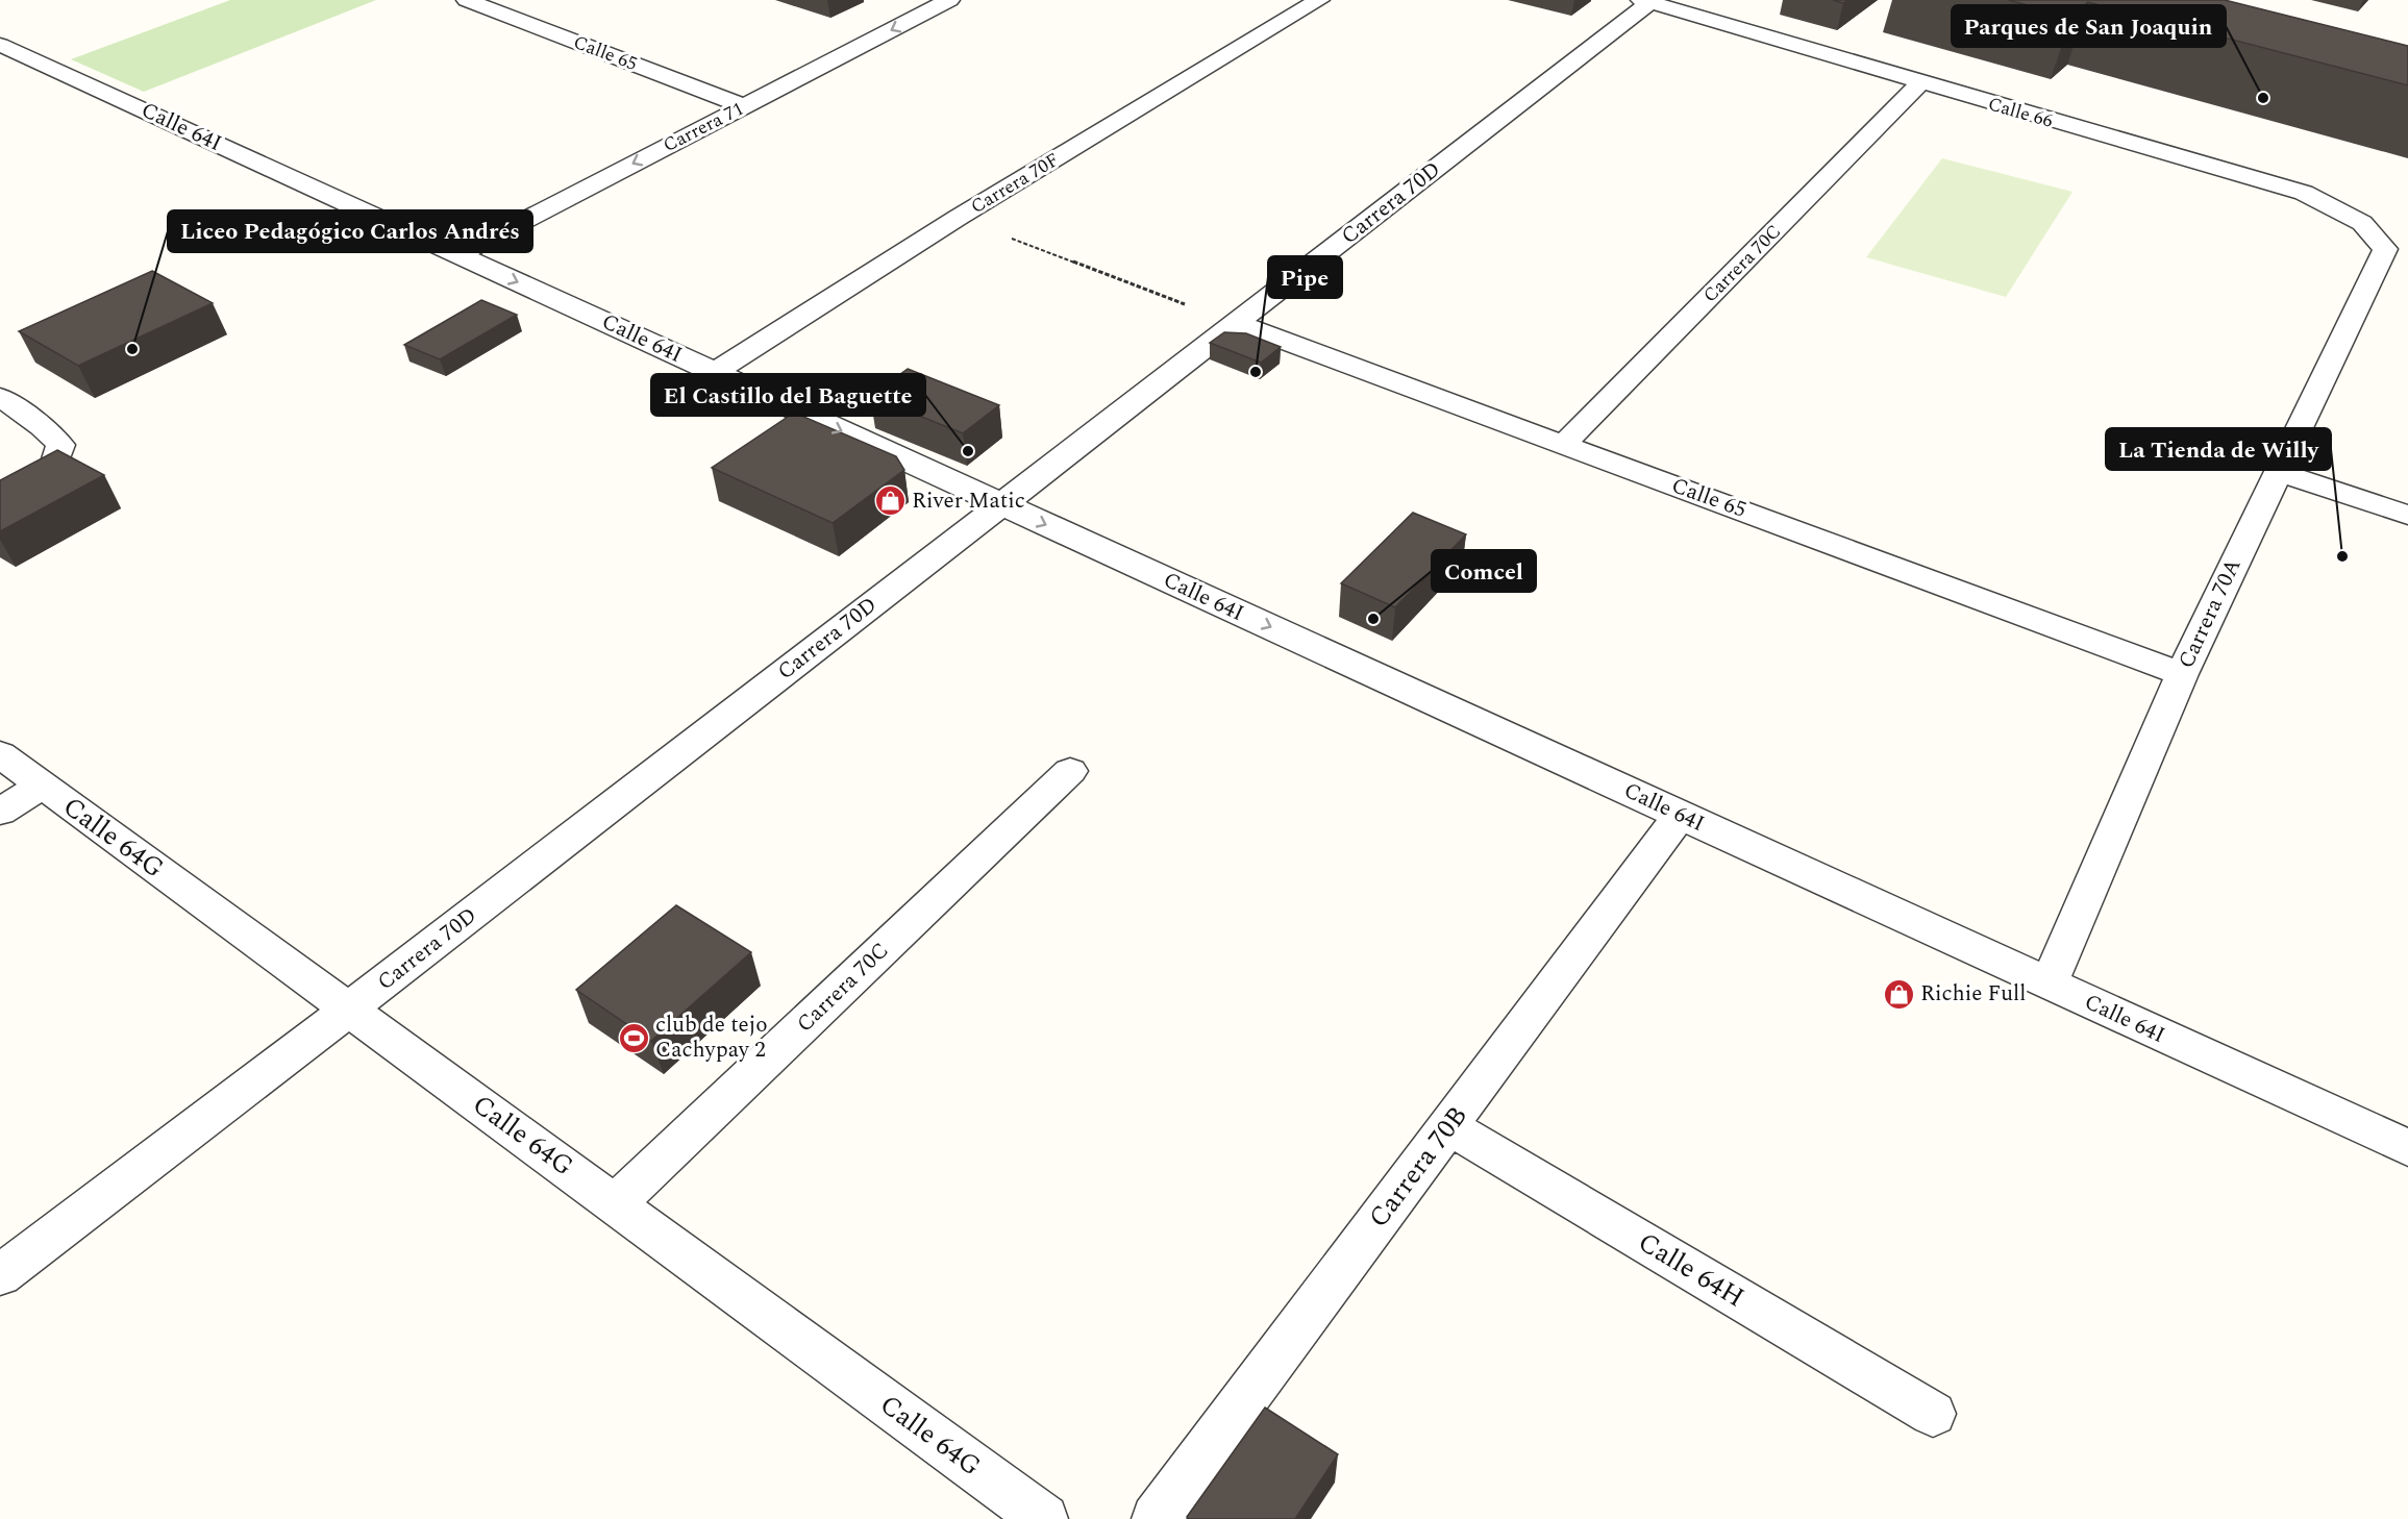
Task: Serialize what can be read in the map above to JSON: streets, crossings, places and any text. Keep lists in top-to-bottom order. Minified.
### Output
{"streets":{"street":["Calle 65","Calle 66","Calle 64I","Carrera 71","Carrera 70F","Carrera 70D","Carrera 70C","Carrera 70A","Calle 64G","Carrera 70B","Calle 64H"]},"crossings":[["Calle 65","Carrera 71"],["Calle 65","Carrera 70D"],["Calle 65","Carrera 70C"],["Calle 65","Carrera 70A"],["Calle 66","Carrera 70D"],["Calle 66","Carrera 70C"],["Calle 66","Carrera 70A"],["Calle 64I","Carrera 71"],["Calle 64I","Carrera 70F"],["Calle 64I","Carrera 70D"],["Calle 64I","Carrera 70A"],["Calle 64I","Carrera 70B"],["Carrera 70D","Calle 64G"],["Carrera 70C","Calle 64G"],["Carrera 70B","Calle 64H"]],"one_way":["Calle 64I","Carrera 71"],"places":{"other":["Parques de San Joaquin","Liceo Pedagógico Carlos Andrés","Pipe","El Castillo del Baguette","La Tienda de Willy","Comcel"],"shop":["River Matic","Richie Full"],"sports":["club de tejo Cachypay 2"]}}
